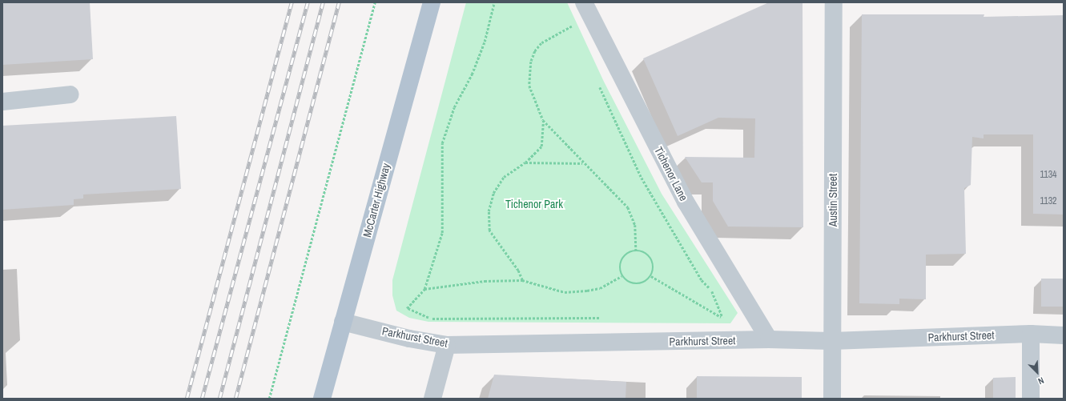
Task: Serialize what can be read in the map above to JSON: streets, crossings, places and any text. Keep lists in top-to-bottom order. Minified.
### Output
{"streets":{"main road":["McCarter Highway"],"street":["Tichenor Lane","Austin Street","Parkhurst Street"]},"crossings":[["Tichenor Lane","Parkhurst Street"],["McCarter Highway","Parkhurst Street"],["Austin Street","Parkhurst Street"]],"parks":["Tichenor Park"],"house_numbers":["1134","1132"],"north":"bottom right"}
